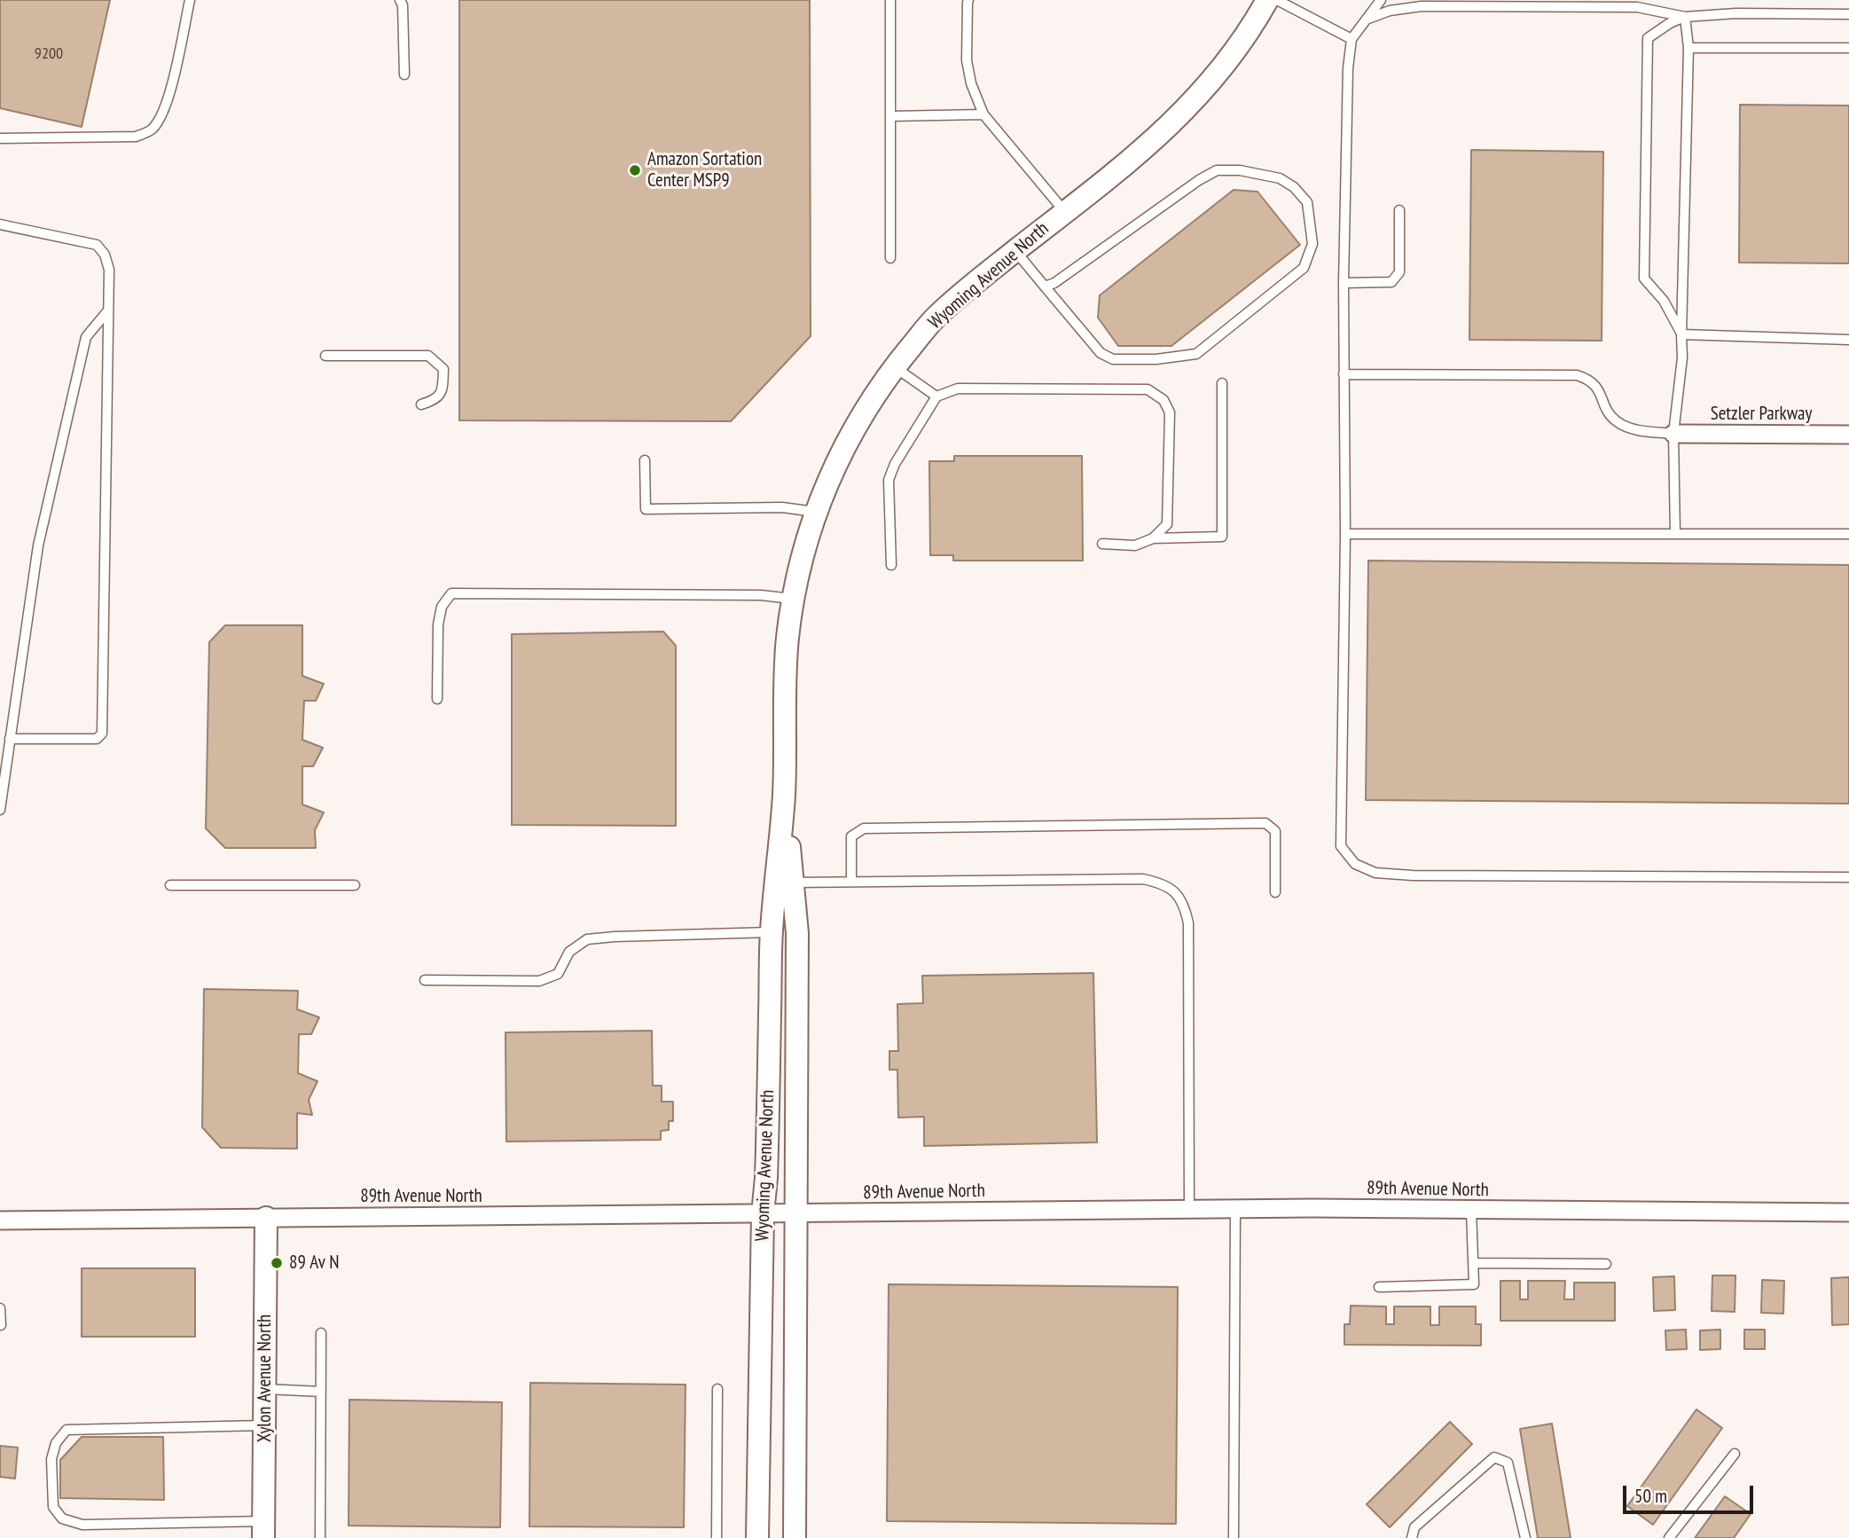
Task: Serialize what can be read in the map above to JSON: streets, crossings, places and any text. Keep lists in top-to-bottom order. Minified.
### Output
{"streets":{"street":["Wyoming Avenue North","Setzler Parkway","89th Avenue North","Xylon Avenue North"]},"crossings":[["Wyoming Avenue North","89th Avenue North"],["89th Avenue North","Xylon Avenue North"]],"places":["Amazon Sortation Center MSP9","89 Av N"],"house_numbers":["9200"],"scale_bar":"50 m"}
